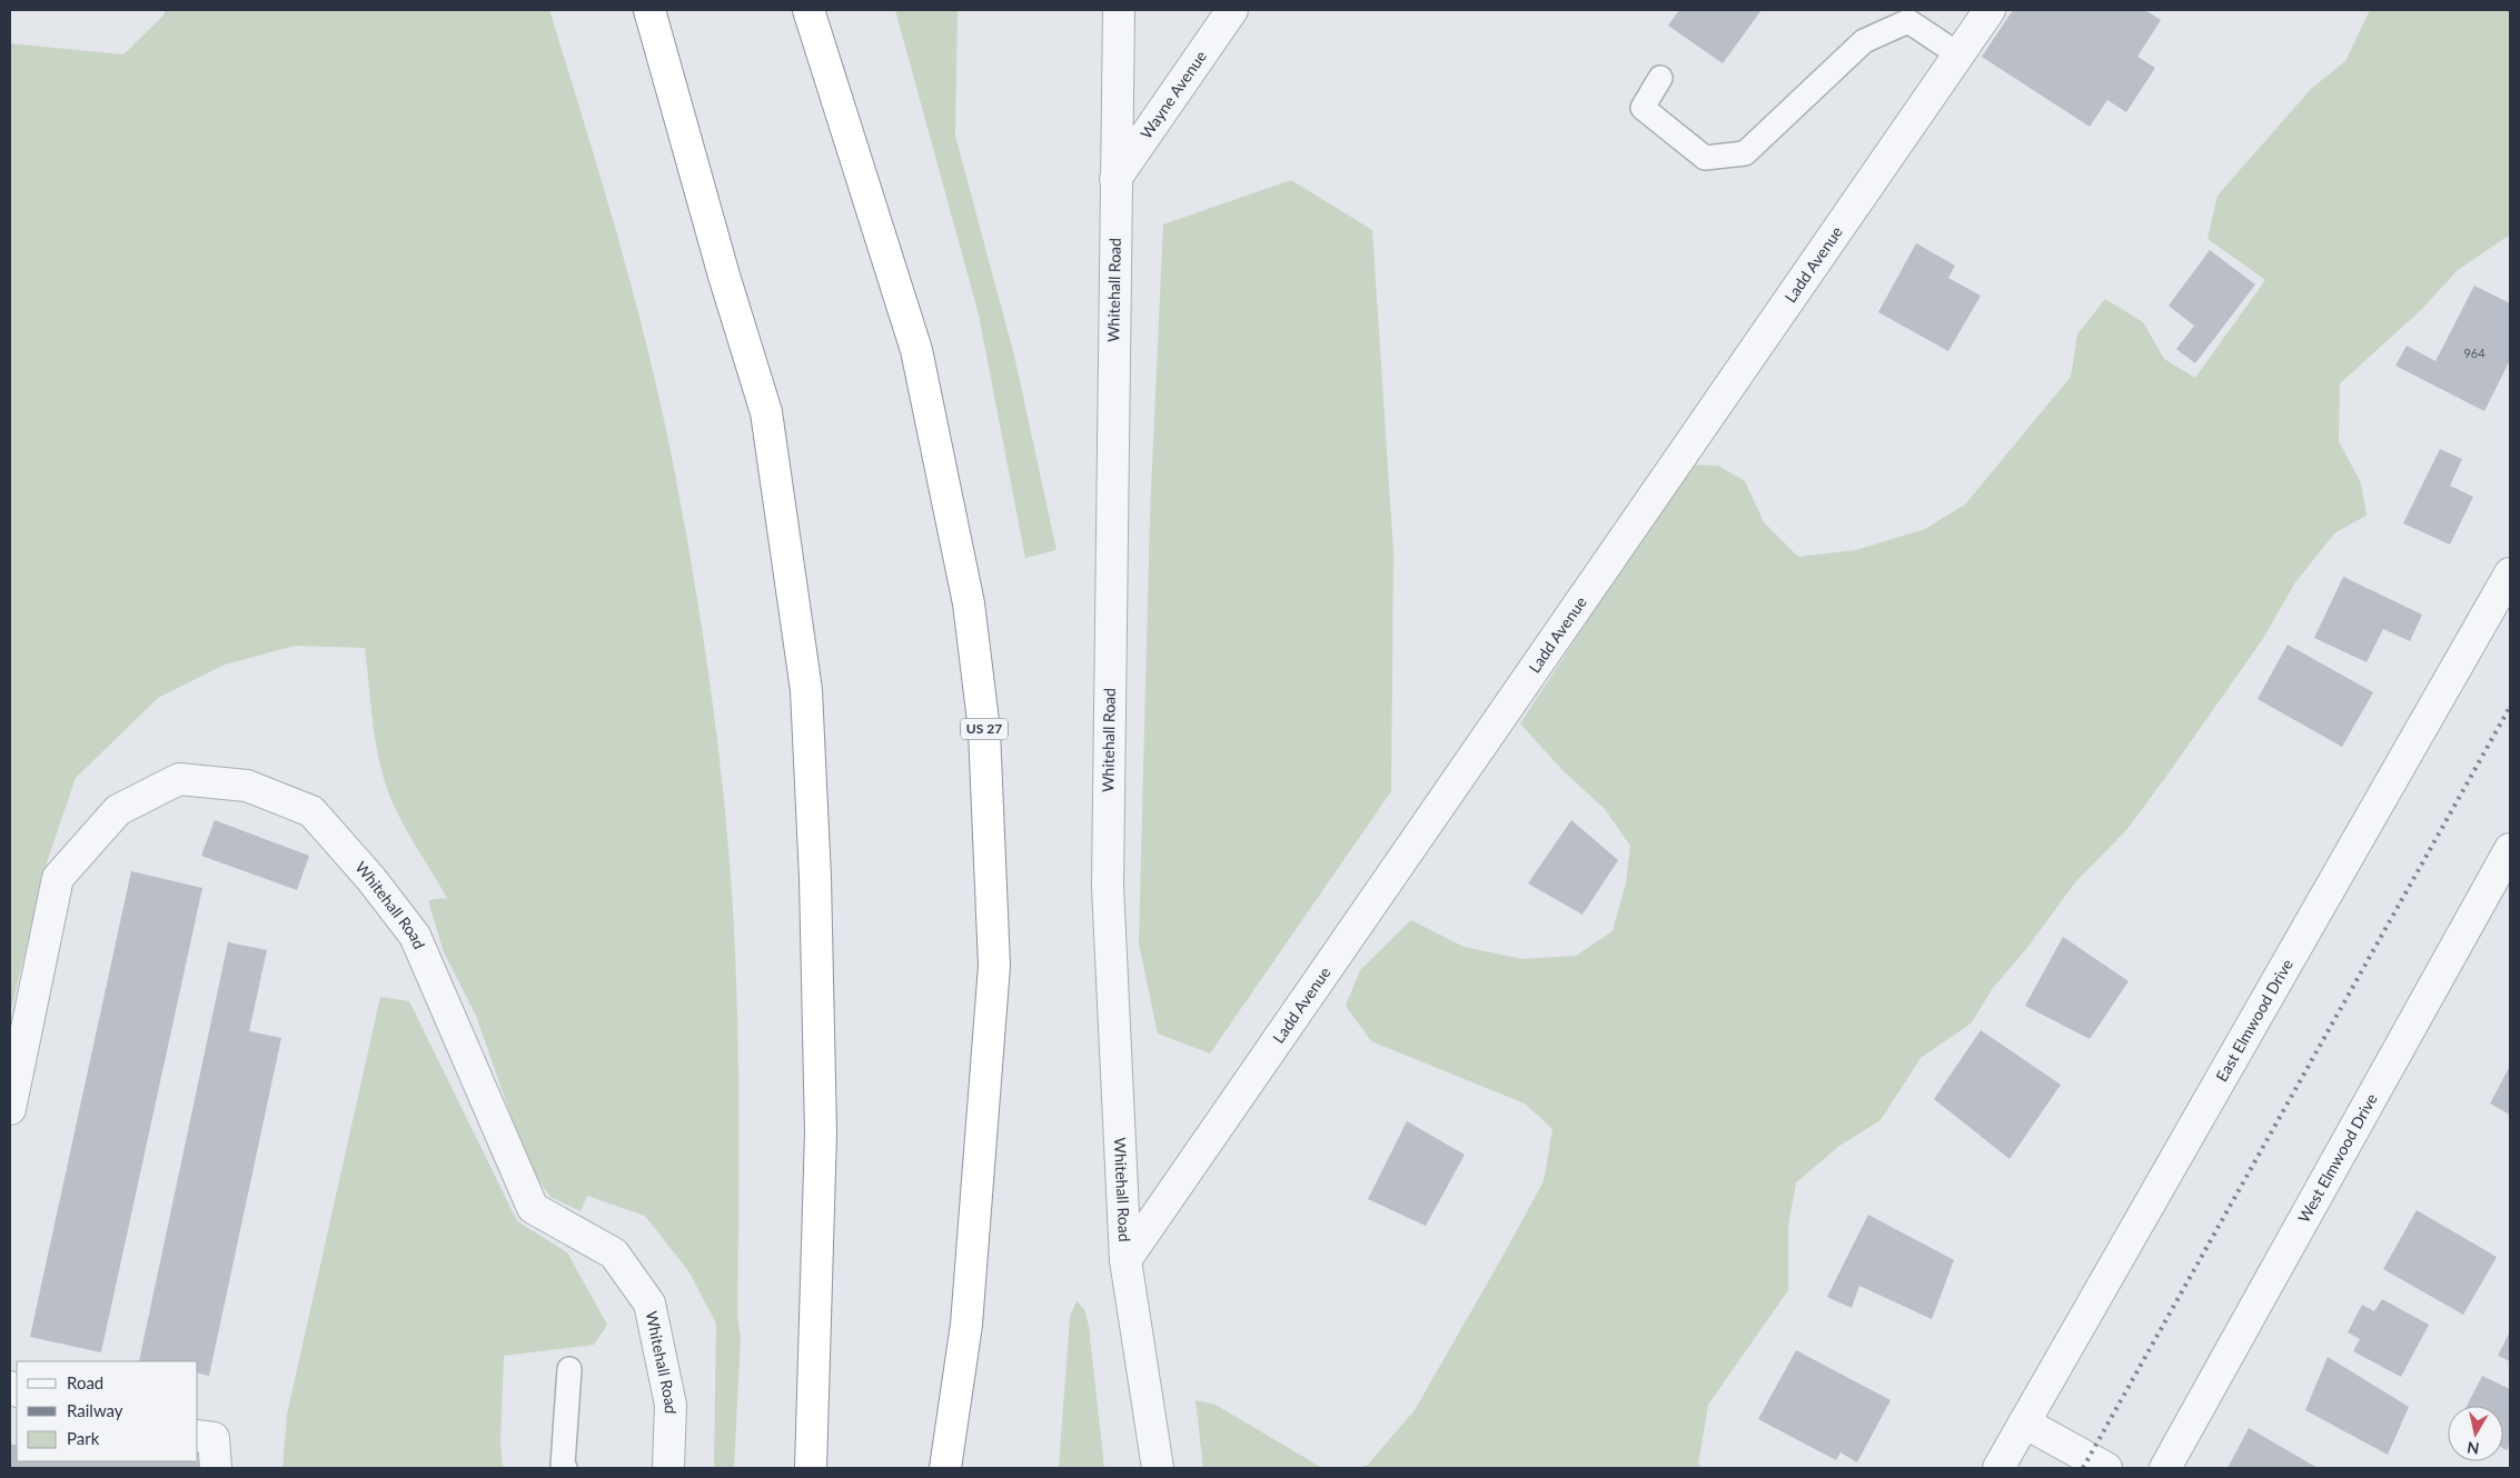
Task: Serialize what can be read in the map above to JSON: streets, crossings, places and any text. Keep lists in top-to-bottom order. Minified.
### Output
{"streets":{"highway":["US 27"],"street":["Wayne Avenue","Ladd Avenue","Whitehall Road","East Elmwood Drive","West Elmwood Drive"]},"crossings":[["Wayne Avenue","Whitehall Road"],["Ladd Avenue","Whitehall Road"]],"house_numbers":["964"],"legend":["Road","Railway","Park"],"north":"bottom"}
